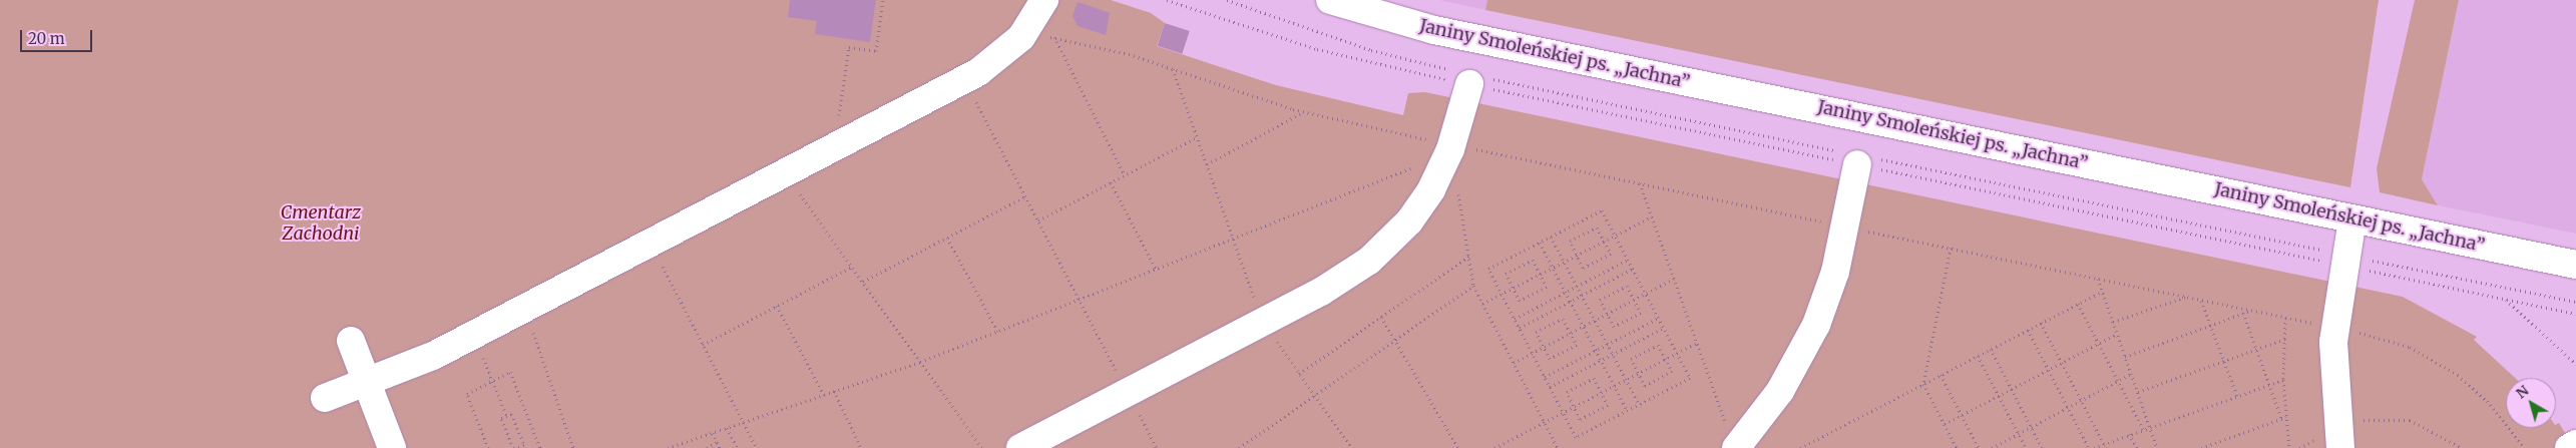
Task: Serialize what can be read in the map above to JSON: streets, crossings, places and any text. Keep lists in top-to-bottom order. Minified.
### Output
{"streets":{"street":["Janiny Smoleńskiej ps. „Jachna”"]},"parks":["Cmentarz Zachodni"],"scale_bar":"20 m","north":"top left"}
